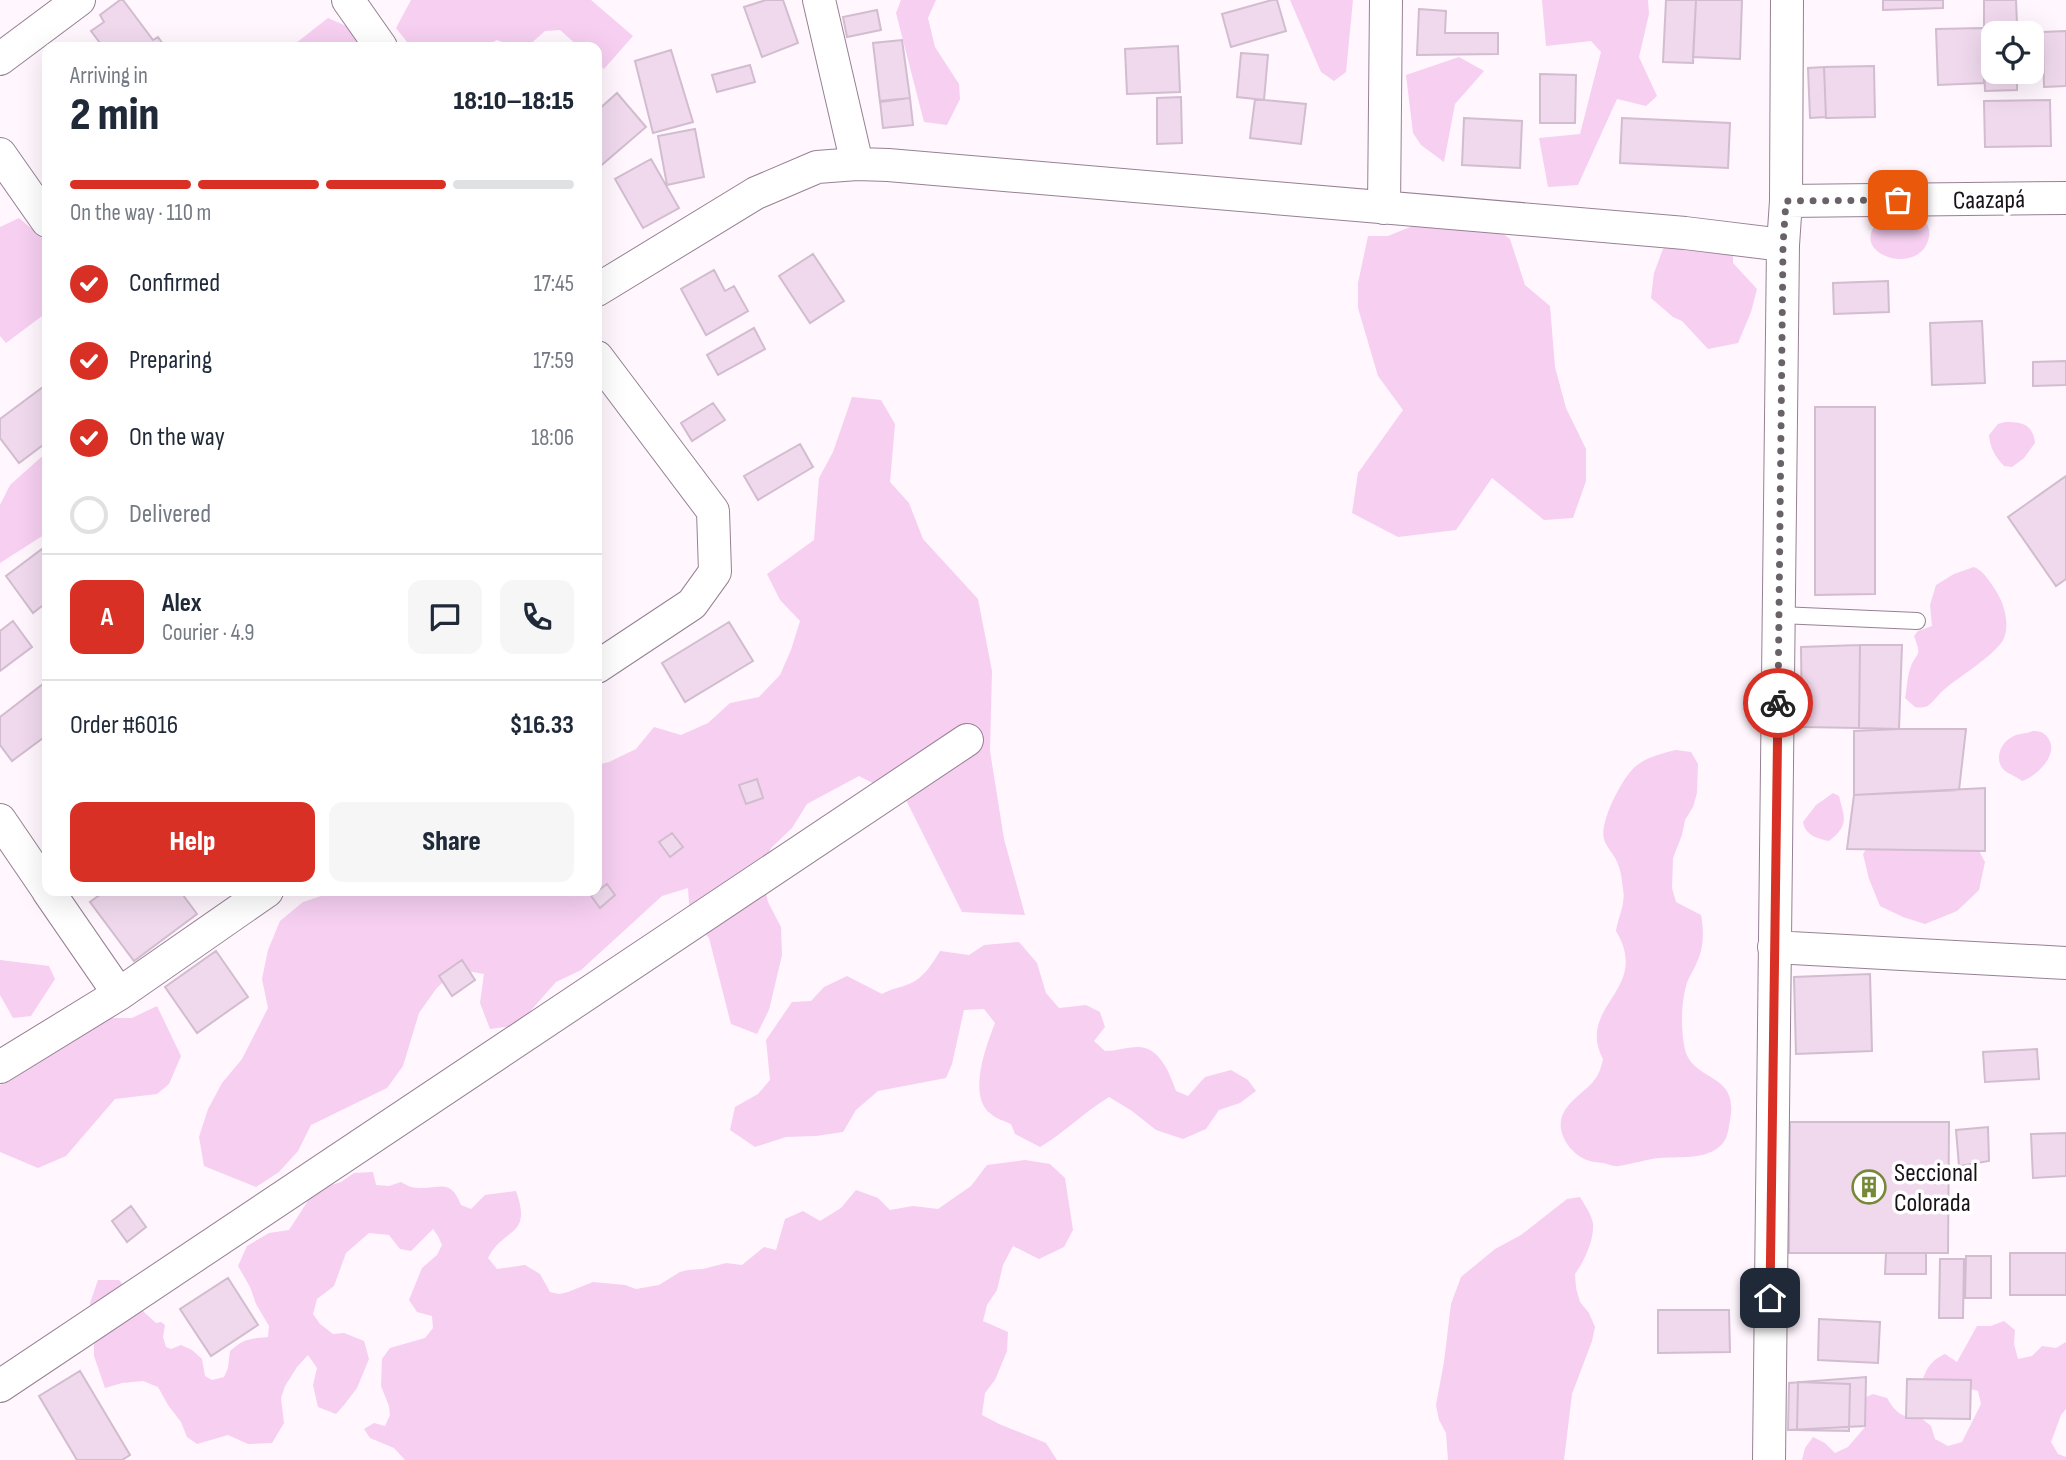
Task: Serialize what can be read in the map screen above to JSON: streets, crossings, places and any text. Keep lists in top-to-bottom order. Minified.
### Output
{"streets":{"street":["Caazapá"]},"places":{"building":["Seccional Colorada"]},"page":{"heading":["2 min","Arriving in","18:10–18:15"],"panel":["Alex","Courier · 4.9","Order #6016","$16.33"],"bar":"On the way · 110 m","list":[["Confirmed","17:45"],["Preparing","17:59"],["On the way","18:06"],"Delivered"],"round":"A","buttons":["Help","Share"]}}
